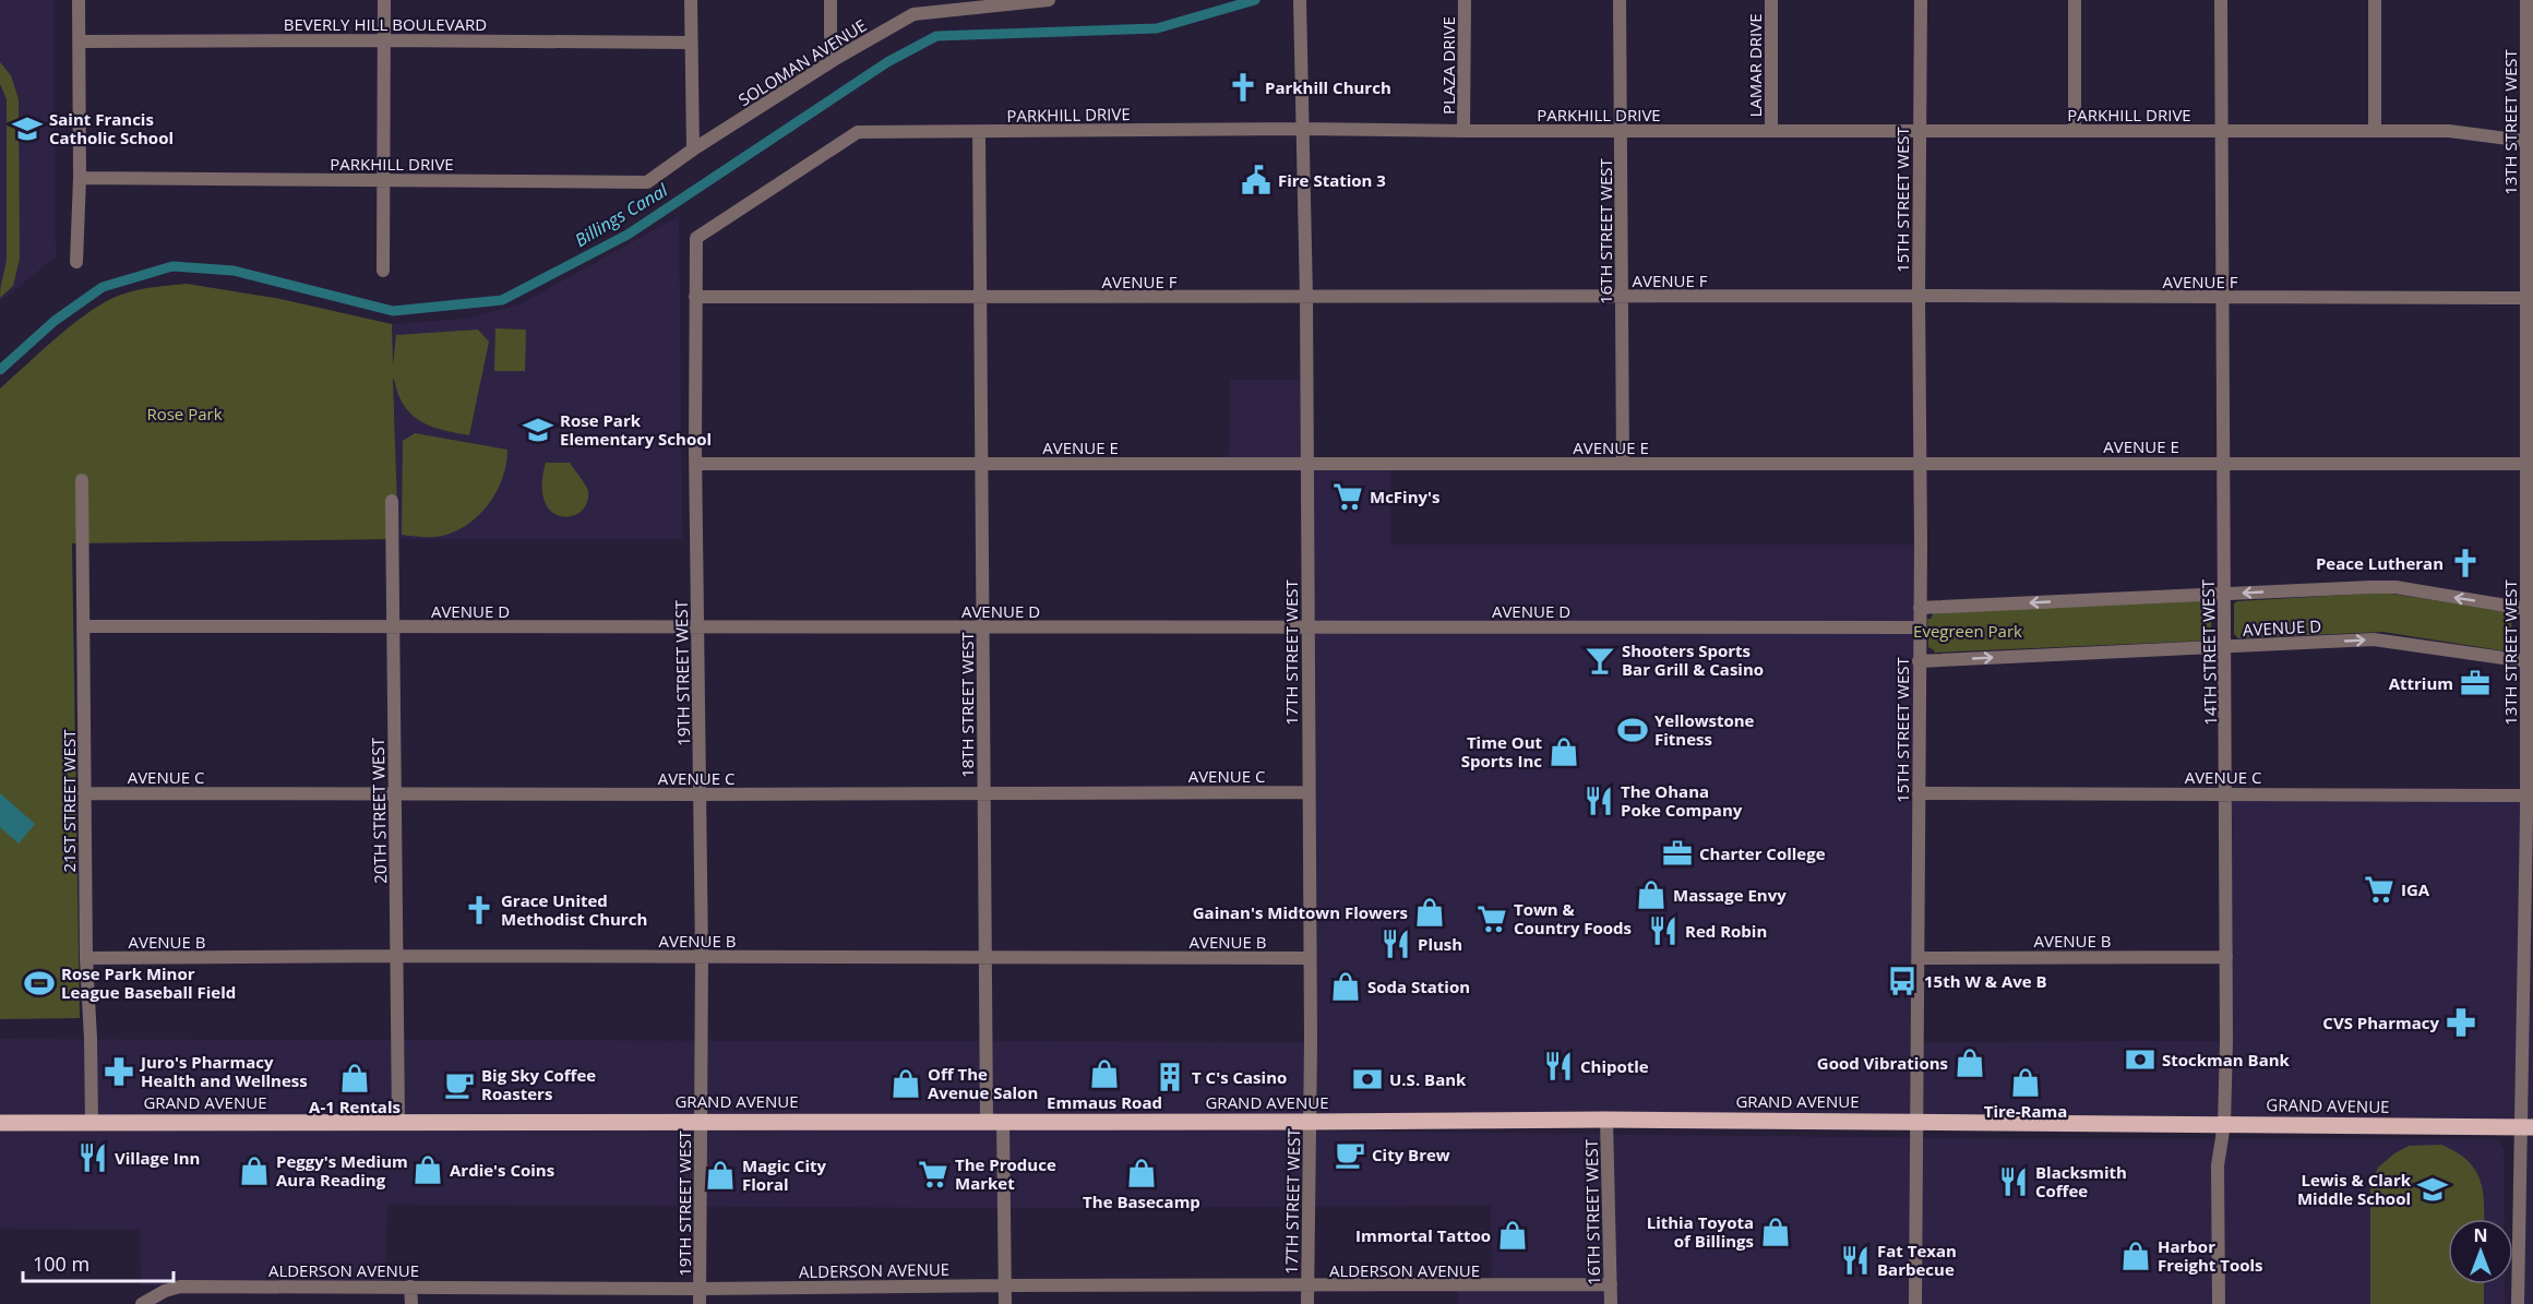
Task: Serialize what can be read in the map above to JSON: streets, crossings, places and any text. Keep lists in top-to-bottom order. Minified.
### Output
{"streets":{"main road":["GRAND AVENUE"],"street":["BEVERLY HILL BOULEVARD","SOLOMAN AVENUE","PLAZA DRIVE","LAMAR DRIVE","PARKHILL DRIVE","13TH STREET WEST","15TH STREET WEST","16TH STREET WEST","AVENUE F","AVENUE E","AVENUE D","17TH STREET WEST","14TH STREET WEST","19TH STREET WEST","18TH STREET WEST","AVENUE C","21ST STREET WEST","20TH STREET WEST","AVENUE B","ALDERSON AVENUE"]},"crossings":[["SOLOMAN AVENUE","PARKHILL DRIVE"],["PLAZA DRIVE","PARKHILL DRIVE"],["LAMAR DRIVE","PARKHILL DRIVE"],["PARKHILL DRIVE","13TH STREET WEST"],["PARKHILL DRIVE","15TH STREET WEST"],["PARKHILL DRIVE","16TH STREET WEST"],["PARKHILL DRIVE","17TH STREET WEST"],["PARKHILL DRIVE","14TH STREET WEST"],["PARKHILL DRIVE","19TH STREET WEST"],["PARKHILL DRIVE","18TH STREET WEST"],["13TH STREET WEST","AVENUE F"],["13TH STREET WEST","AVENUE E"],["13TH STREET WEST","AVENUE D"],["13TH STREET WEST","AVENUE C"],["13TH STREET WEST","GRAND AVENUE"],["15TH STREET WEST","AVENUE F"],["15TH STREET WEST","AVENUE E"],["15TH STREET WEST","AVENUE D"],["15TH STREET WEST","AVENUE C"],["15TH STREET WEST","AVENUE B"],["15TH STREET WEST","GRAND AVENUE"],["16TH STREET WEST","AVENUE F"],["16TH STREET WEST","AVENUE E"],["16TH STREET WEST","GRAND AVENUE"],["16TH STREET WEST","ALDERSON AVENUE"],["AVENUE F","17TH STREET WEST"],["AVENUE F","14TH STREET WEST"],["AVENUE F","19TH STREET WEST"],["AVENUE F","18TH STREET WEST"],["AVENUE E","17TH STREET WEST"],["AVENUE E","14TH STREET WEST"],["AVENUE E","19TH STREET WEST"],["AVENUE E","18TH STREET WEST"],["AVENUE D","17TH STREET WEST"],["AVENUE D","14TH STREET WEST"],["AVENUE D","19TH STREET WEST"],["AVENUE D","18TH STREET WEST"],["AVENUE D","21ST STREET WEST"],["AVENUE D","20TH STREET WEST"],["17TH STREET WEST","AVENUE C"],["17TH STREET WEST","AVENUE B"],["17TH STREET WEST","GRAND AVENUE"],["17TH STREET WEST","ALDERSON AVENUE"],["14TH STREET WEST","AVENUE C"],["14TH STREET WEST","AVENUE B"],["14TH STREET WEST","GRAND AVENUE"],["19TH STREET WEST","AVENUE C"],["19TH STREET WEST","AVENUE B"],["19TH STREET WEST","GRAND AVENUE"],["19TH STREET WEST","ALDERSON AVENUE"],["18TH STREET WEST","AVENUE C"],["18TH STREET WEST","AVENUE B"],["18TH STREET WEST","GRAND AVENUE"],["18TH STREET WEST","ALDERSON AVENUE"],["AVENUE C","21ST STREET WEST"],["AVENUE C","20TH STREET WEST"],["21ST STREET WEST","AVENUE B"],["21ST STREET WEST","GRAND AVENUE"],["20TH STREET WEST","AVENUE B"],["20TH STREET WEST","GRAND AVENUE"]],"water":["Billings Canal"],"parks":["Rose Park","Evegreen Park"],"places":{"church":["Parkhill Church","Peace Lutheran","Grace United Methodist Church"],"school or university":["Saint Francis Catholic School","Rose Park Elementary School","Lewis & Clark Middle School"],"public building":["Fire Station 3"],"supermarket":["McFiny's","IGA","Town & Country Foods","The Produce Market"],"bar":["Shooters Sports Bar Grill & Casino"],"office":["Attrium","Charter College"],"sports":["Yellowstone Fitness","Rose Park Minor League Baseball Field"],"shop":["Time Out Sports Inc","Massage Envy","Gainan's Midtown Flowers","Soda Station","Good Vibrations","Emmaus Road","A-1 Rentals","Tire-Rama","Off The Avenue Salon","Ardie's Coins","Peggy's Medium Aura Reading","The Basecamp","Magic City Floral","Lithia Toyota of Billings","Immortal Tattoo","Harbor Freight Tools"],"restaurant":["The Ohana Poke Company","Red Robin","Plush","Chipotle","Village Inn","Blacksmith Coffee","Fat Texan Barbecue"],"bus stop":["15th W & Ave B"],"pharmacy":["CVS Pharmacy","Juro's Pharmacy Health and Wellness"],"bank":["Stockman Bank","U.S. Bank"],"building":["T C's Casino"],"cafe":["Big Sky Coffee Roasters","City Brew"]},"scale_bar":"100 m","north":"top"}
